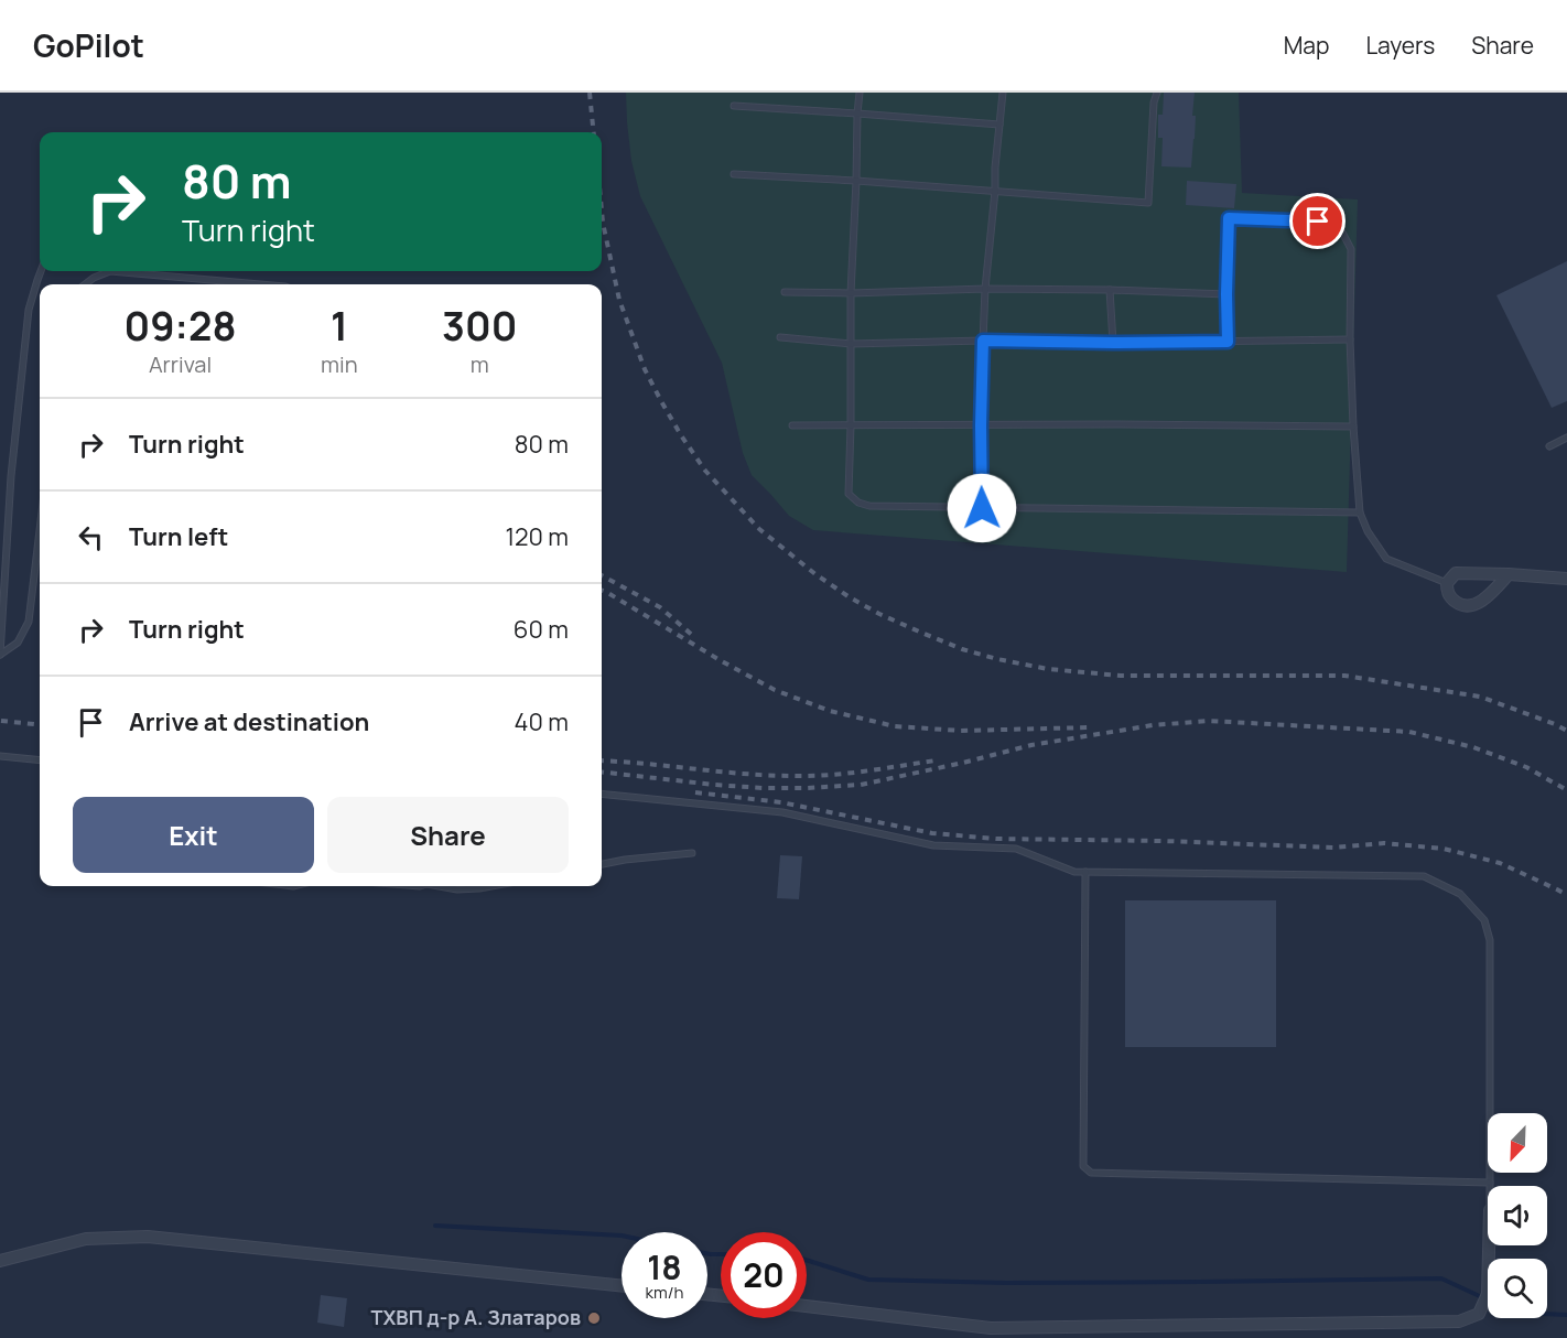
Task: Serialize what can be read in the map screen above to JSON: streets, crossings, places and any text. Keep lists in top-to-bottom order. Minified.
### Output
{"places":["ТХВП д-р А. Златаров"],"north":"bottom left","page":{"header":"GoPilot","nav":["Map","Layers","Share"],"turn":["80 m","Turn right"],"eta":["09:28","Arrival","1","min","300","m"],"list":[{"name":"Turn right","value":"80 m"},{"name":"Turn left","value":"120 m"},{"name":"Turn right","value":"60 m"},{"name":"Arrive at destination","value":"40 m"}],"buttons":["Exit","Share"],"speed":"18 km/h","limit":"20"}}
